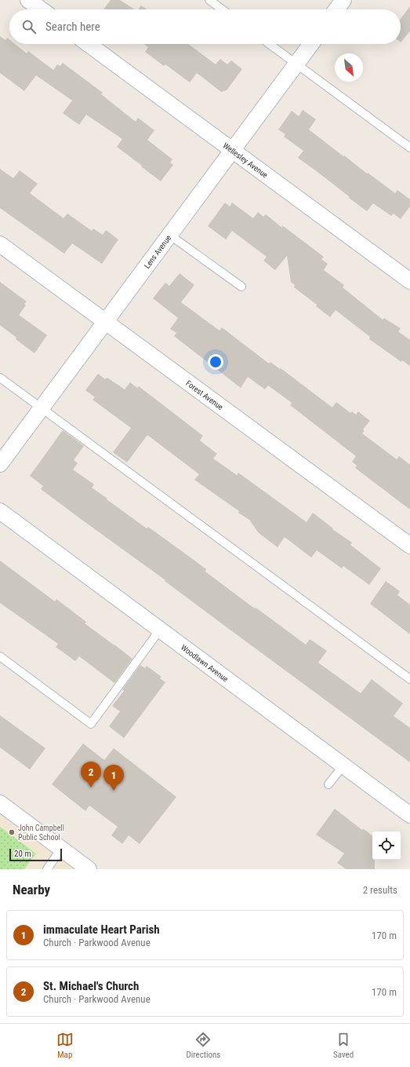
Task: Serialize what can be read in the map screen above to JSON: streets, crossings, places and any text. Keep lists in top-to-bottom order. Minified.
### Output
{"streets":{"street":["Wellesley Avenue","Lens Avenue","Forest Avenue","Woodlawn Avenue"]},"crossings":[["Wellesley Avenue","Lens Avenue"],["Lens Avenue","Forest Avenue"]],"places":["John Campbell Public School"],"scale_bar":"20 m","north":"bottom right","page":{"search":"Search here","pins":["2","1"],"scale":"20 m","heading":["Nearby","2 results"],"list":[{"mark":"1","name":"immaculate Heart Parish","note":"Church · Parkwood Avenue","value":"170 m"},{"mark":"2","name":"St. Michael's Church","note":"Church · Parkwood Avenue","value":"170 m"}],"nav":["Map","Directions","Saved"]}}
